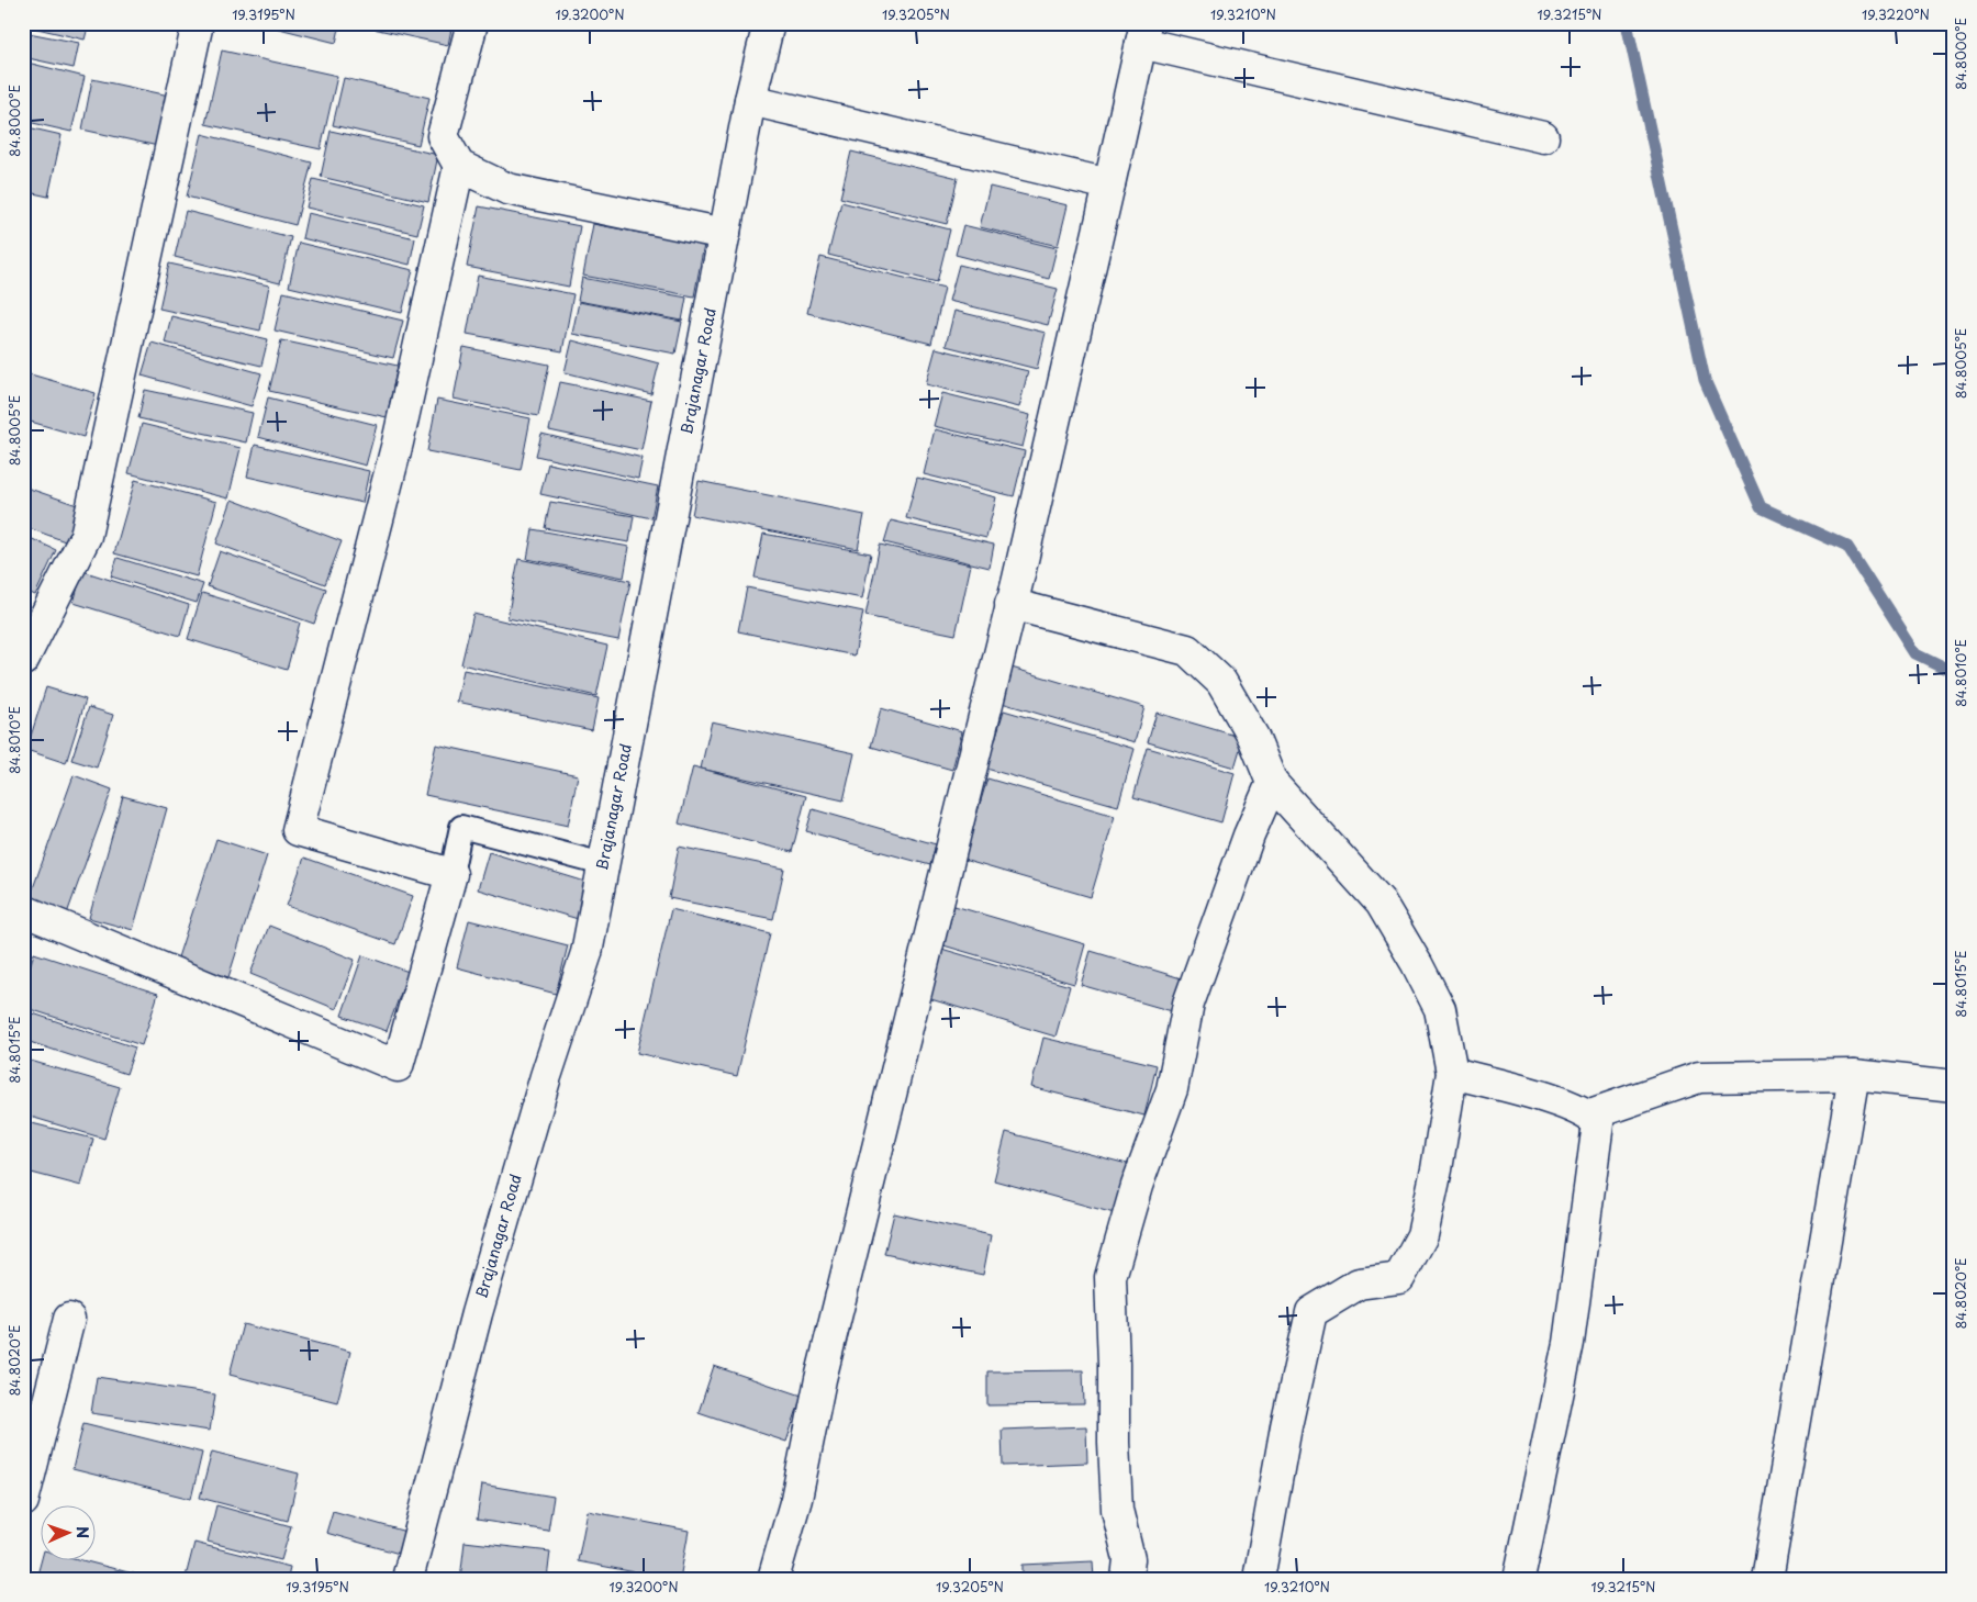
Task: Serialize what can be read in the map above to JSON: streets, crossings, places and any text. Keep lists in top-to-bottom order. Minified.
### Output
{"streets":{"street":["Brajanagar Road"]},"north":"right","coordinates":["19.3195°N","19.3200°N","19.3205°N","19.3210°N","19.3215°N","19.3220°N","84.8000°E","84.8005°E","84.8010°E","84.8015°E","84.8020°E"]}
